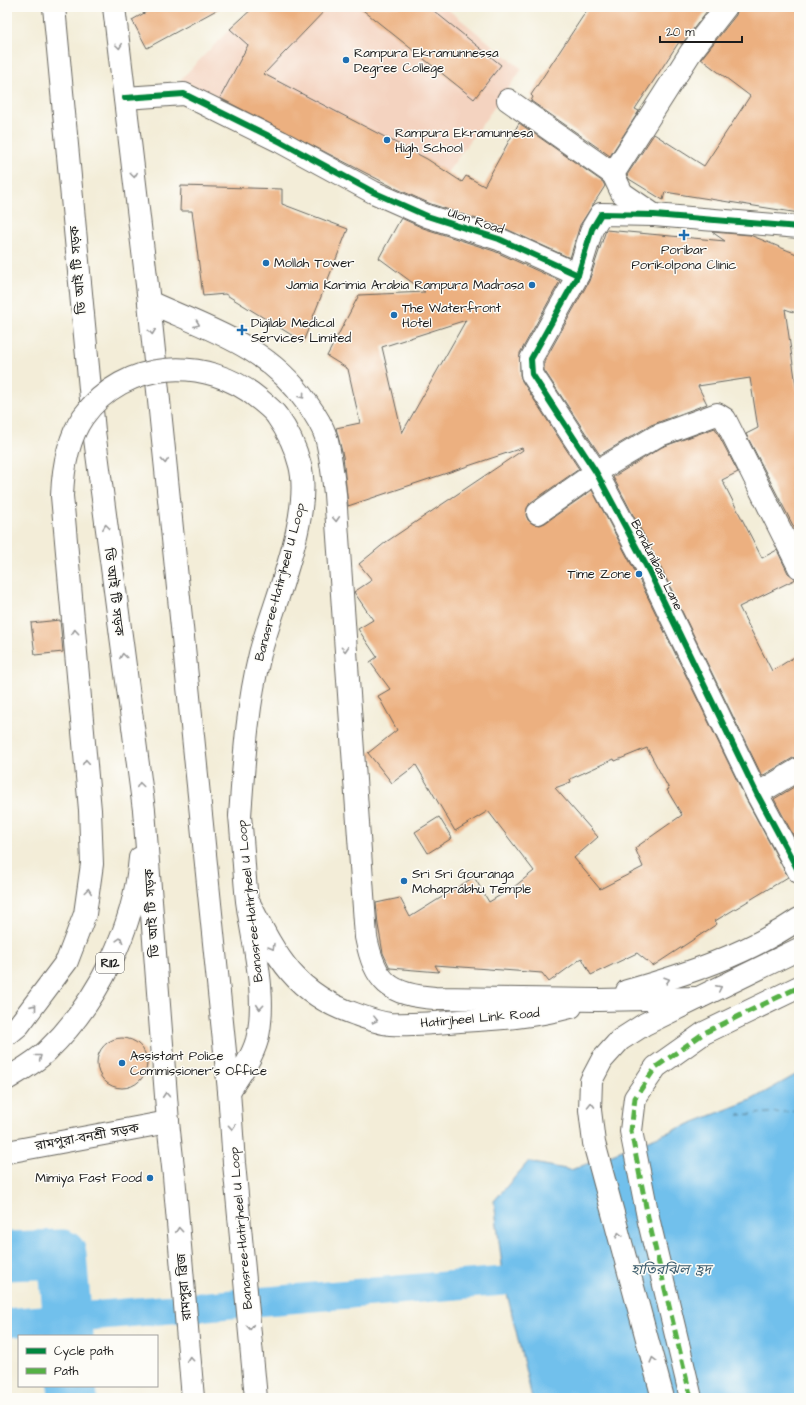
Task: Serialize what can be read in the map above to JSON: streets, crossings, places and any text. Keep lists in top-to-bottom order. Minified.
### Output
{"streets":{"main road":["Ulon Road","ডি আই টি সড়ক","Bondunibas Lane","Banasree-Hatirjheel U Loop","R112","Hatirjheel Link Road","রামপুরা-বনশ্রী সড়ক","রামপুরা ব্রিজ"]},"crossings":[["Ulon Road","Bondunibas Lane"],["ডি আই টি সড়ক","R112"],["ডি আই টি সড়ক","রামপুরা-বনশ্রী সড়ক"],["ডি আই টি সড়ক","রামপুরা ব্রিজ"],["Banasree-Hatirjheel U Loop","Hatirjheel Link Road"]],"one_way":["Hatirjheel Link Road","রামপুরা ব্রিজ"],"water":["হাতিরঝিল হ্রদ"],"places":{"other":["Rampura Ekramunnessa Degree College","Rampura Ekramunnesa High School","Mollah Tower","Jamia Karimia Arabia Rampura Madrasa","The Waterfront Hotel","Time Zone","Sri Sri Gouranga Mohaprabhu Temple","Assistant Police Commissioner’s Office","Mimiya Fast Food"],"health":["Poribar Porikolpona Clinic","Digilab Medical Services Limited"]},"legend":["Cycle path","Path"],"scale_bar":"20 m"}
